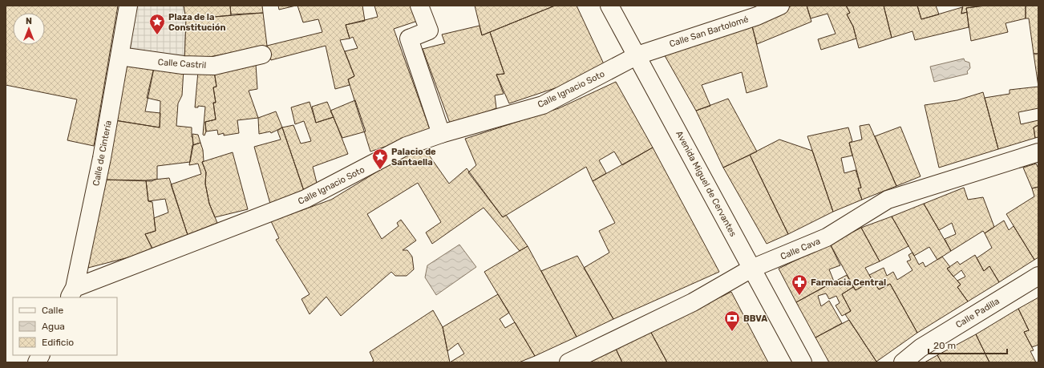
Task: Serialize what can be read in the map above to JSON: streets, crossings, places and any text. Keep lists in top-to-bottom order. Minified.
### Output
{"streets":{"street":["Calle San Bartolomé","Calle Castril","Calle Ignacio Soto","Calle de Cintería","Avenida Miguel de Cervantes","Calle Cava","Calle Padilla"]},"crossings":[["Calle San Bartolomé","Calle Ignacio Soto"],["Calle San Bartolomé","Avenida Miguel de Cervantes"],["Calle Castril","Calle de Cintería"],["Calle Ignacio Soto","Calle de Cintería"],["Calle Ignacio Soto","Avenida Miguel de Cervantes"],["Avenida Miguel de Cervantes","Calle Cava"]],"places":{"place":["Plaza de la Constitución","Palacio de Santaella"],"pharmacy":["Farmacia Central"],"bank":["BBVA"]},"legend":["Calle","Agua","Edificio"],"scale_bar":"20 m","north":"top"}
